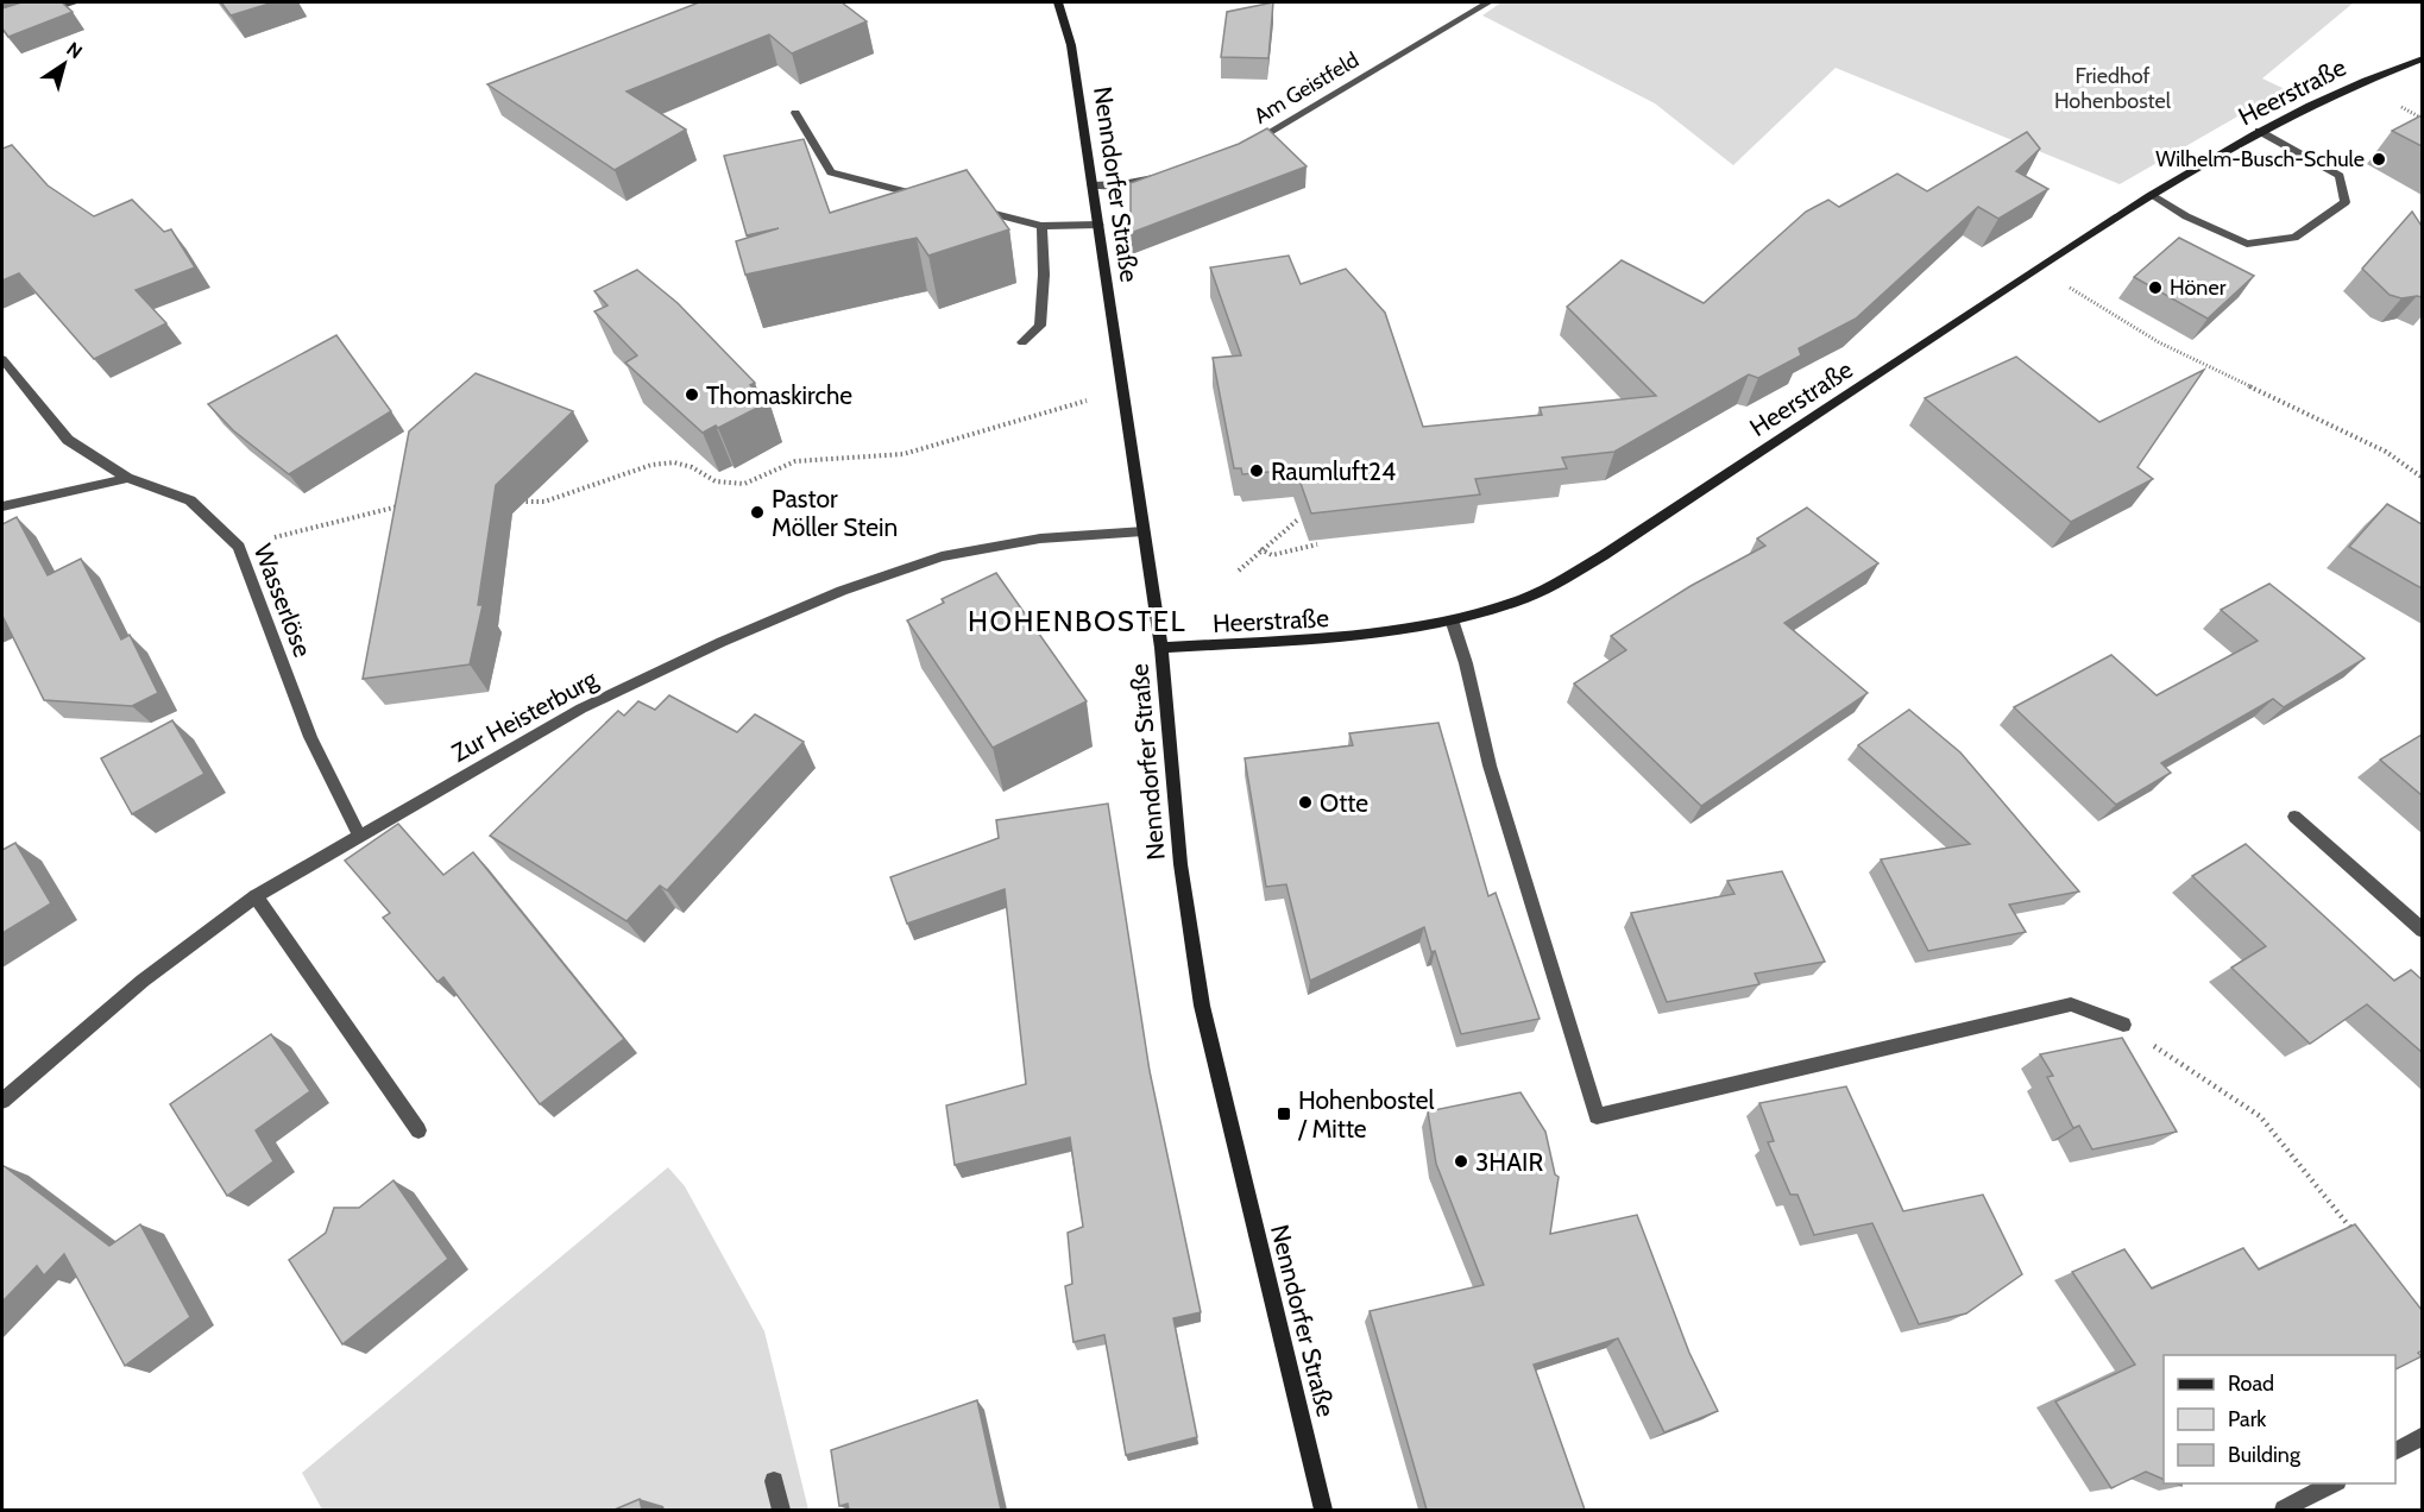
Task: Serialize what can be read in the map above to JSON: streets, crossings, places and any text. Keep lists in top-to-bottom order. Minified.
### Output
{"streets":{"street":["Am Geistfeld","Heerstraße","Nenndorfer Straße","Wasserlöse","Zur Heisterburg"]},"crossings":[["Heerstraße","Nenndorfer Straße"],["Nenndorfer Straße","Zur Heisterburg"],["Wasserlöse","Zur Heisterburg"]],"districts":["HOHENBOSTEL"],"parks":["Friedhof Hohenbostel"],"places":{"other":["Wilhelm-Busch-Schule","Höner","Thomaskirche","Raumluft24","Pastor Möller Stein","Otte","3HAIR"],"transit":["Hohenbostel / Mitte"]},"legend":["Road","Park","Building"],"north":"top right"}
